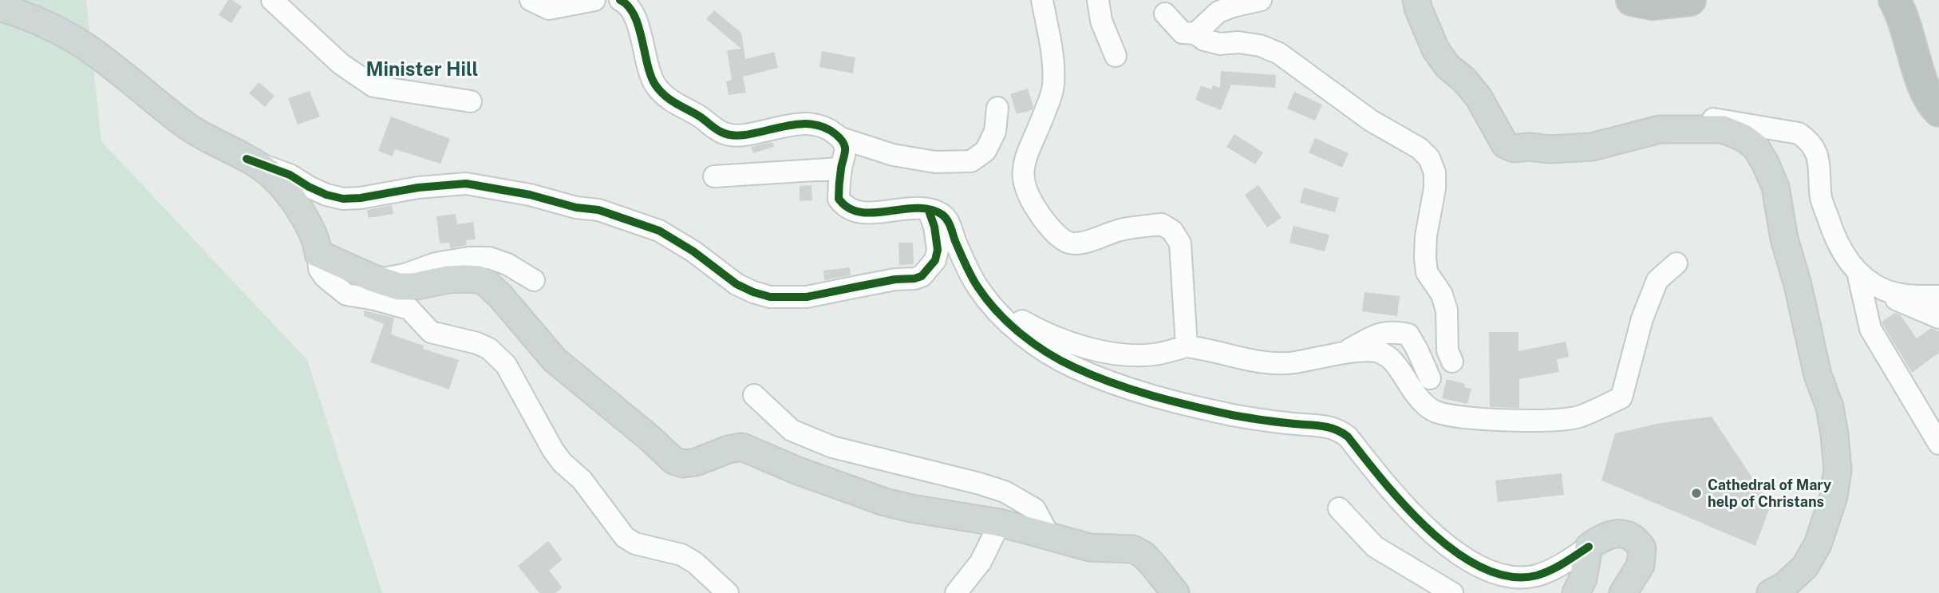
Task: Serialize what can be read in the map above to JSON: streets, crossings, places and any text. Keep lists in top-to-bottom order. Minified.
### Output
{"districts":["Minister Hill"],"places":["Cathedral of Mary help of Christans"]}
